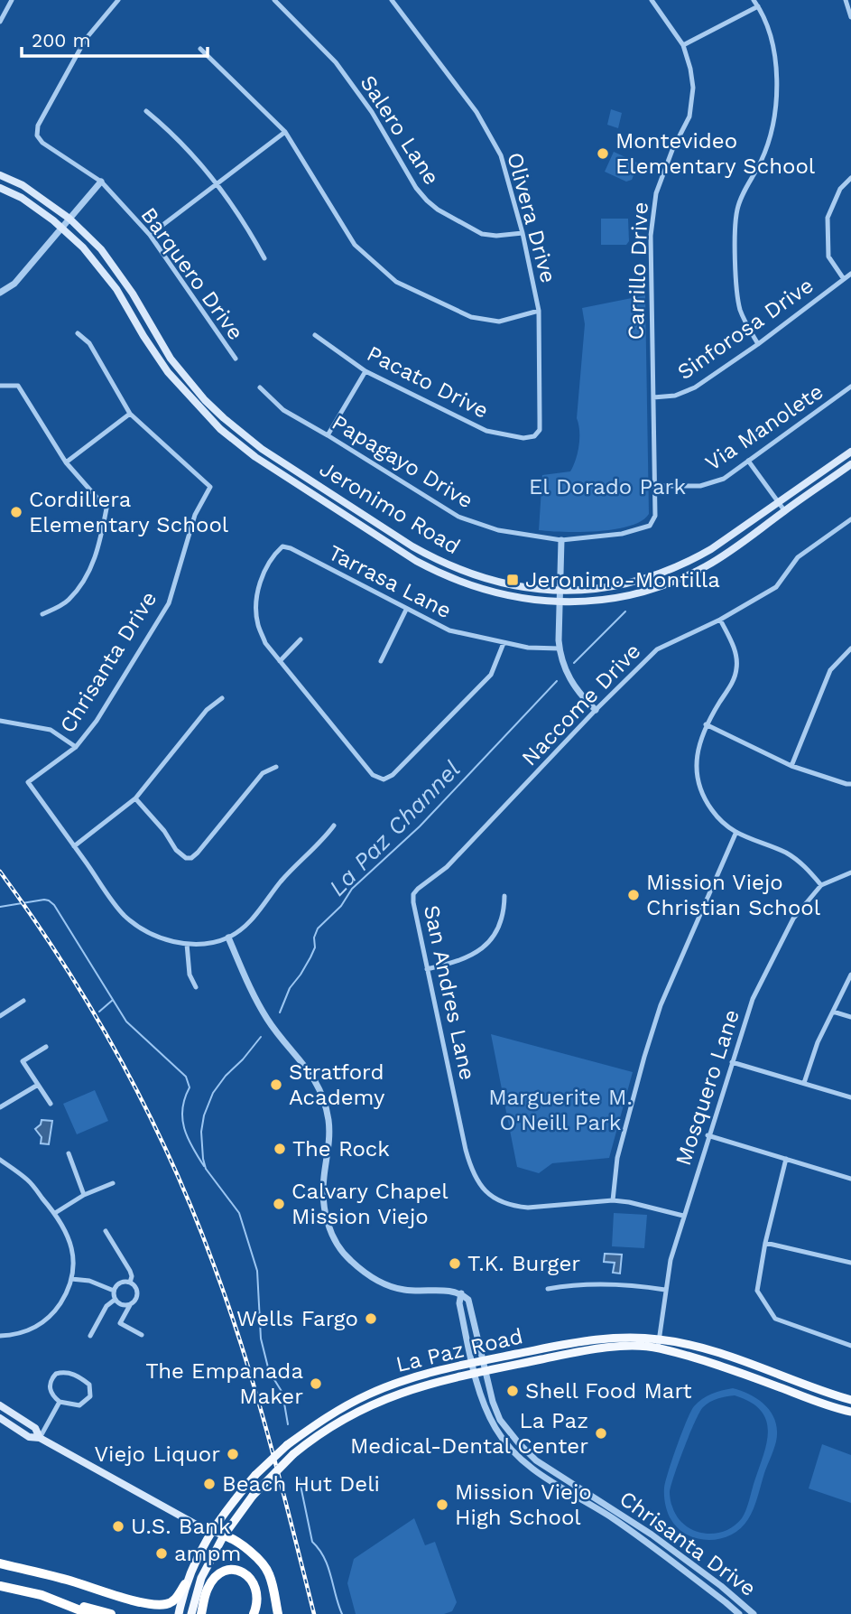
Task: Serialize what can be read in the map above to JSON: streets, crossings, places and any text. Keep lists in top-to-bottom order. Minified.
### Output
{"streets":{"main road":["Jeronimo Road","La Paz Road"],"street":["Salero Lane","Olivera Drive","Carrillo Drive","Barquero Drive","Sinforosa Drive","Pacato Drive","Via Manolete","Papagayo Drive","Tarrasa Lane","Chrisanta Drive","Naccome Drive","San Andres Lane","Mosquero Lane"]},"crossings":[["Salero Lane","Olivera Drive"],["Olivera Drive","Pacato Drive"],["Carrillo Drive","Sinforosa Drive"],["Carrillo Drive","Via Manolete"],["Carrillo Drive","Papagayo Drive"],["Chrisanta Drive","La Paz Road"],["Naccome Drive","San Andres Lane"],["Mosquero Lane","La Paz Road"]],"water":["La Paz Channel"],"parks":["El Dorado Park","Marguerite M. O'Neill Park"],"places":{"other":["Montevideo Elementary School","Cordillera Elementary School","Mission Viejo Christian School","Stratford Academy","The Rock","Calvary Chapel Mission Viejo","T.K. Burger","Wells Fargo","The Empanada Maker","Shell Food Mart","La Paz Medical-Dental Center","Viejo Liquor","Beach Hut Deli","Mission Viejo High School","U.S. Bank","ampm"],"transit":["Jeronimo-Montilla"]},"scale_bar":"200 m"}
